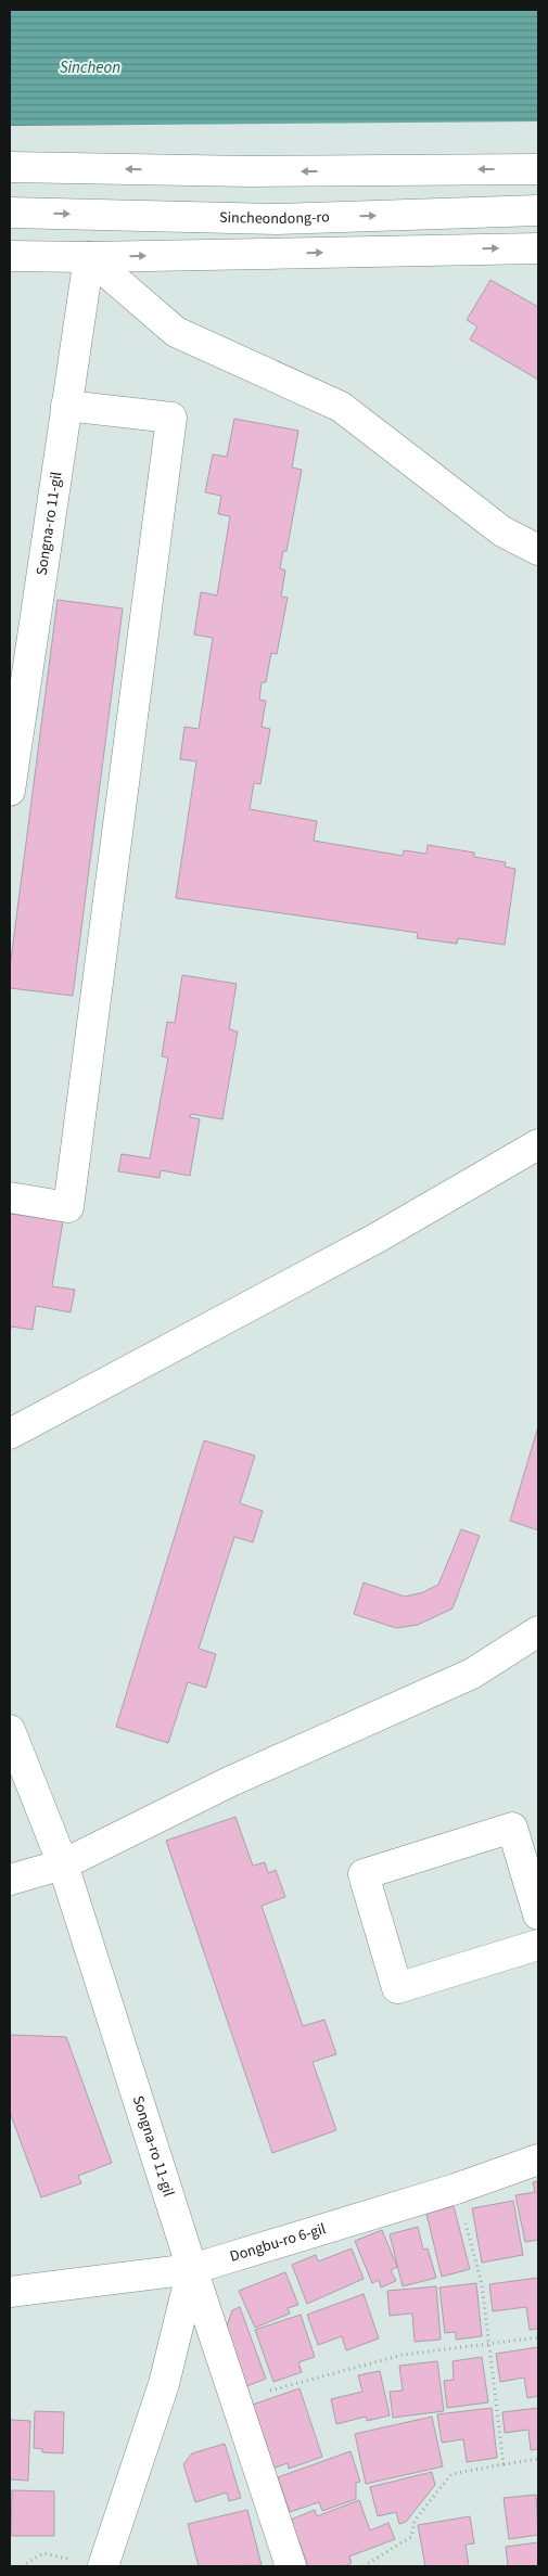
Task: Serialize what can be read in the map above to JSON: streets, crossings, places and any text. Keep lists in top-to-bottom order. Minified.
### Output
{"streets":{"street":["Sincheondong-ro","Songna-ro 11-gil","Dongbu-ro 6-gil"]},"crossings":[["Songna-ro 11-gil","Dongbu-ro 6-gil"]],"water":["Sincheon"]}
